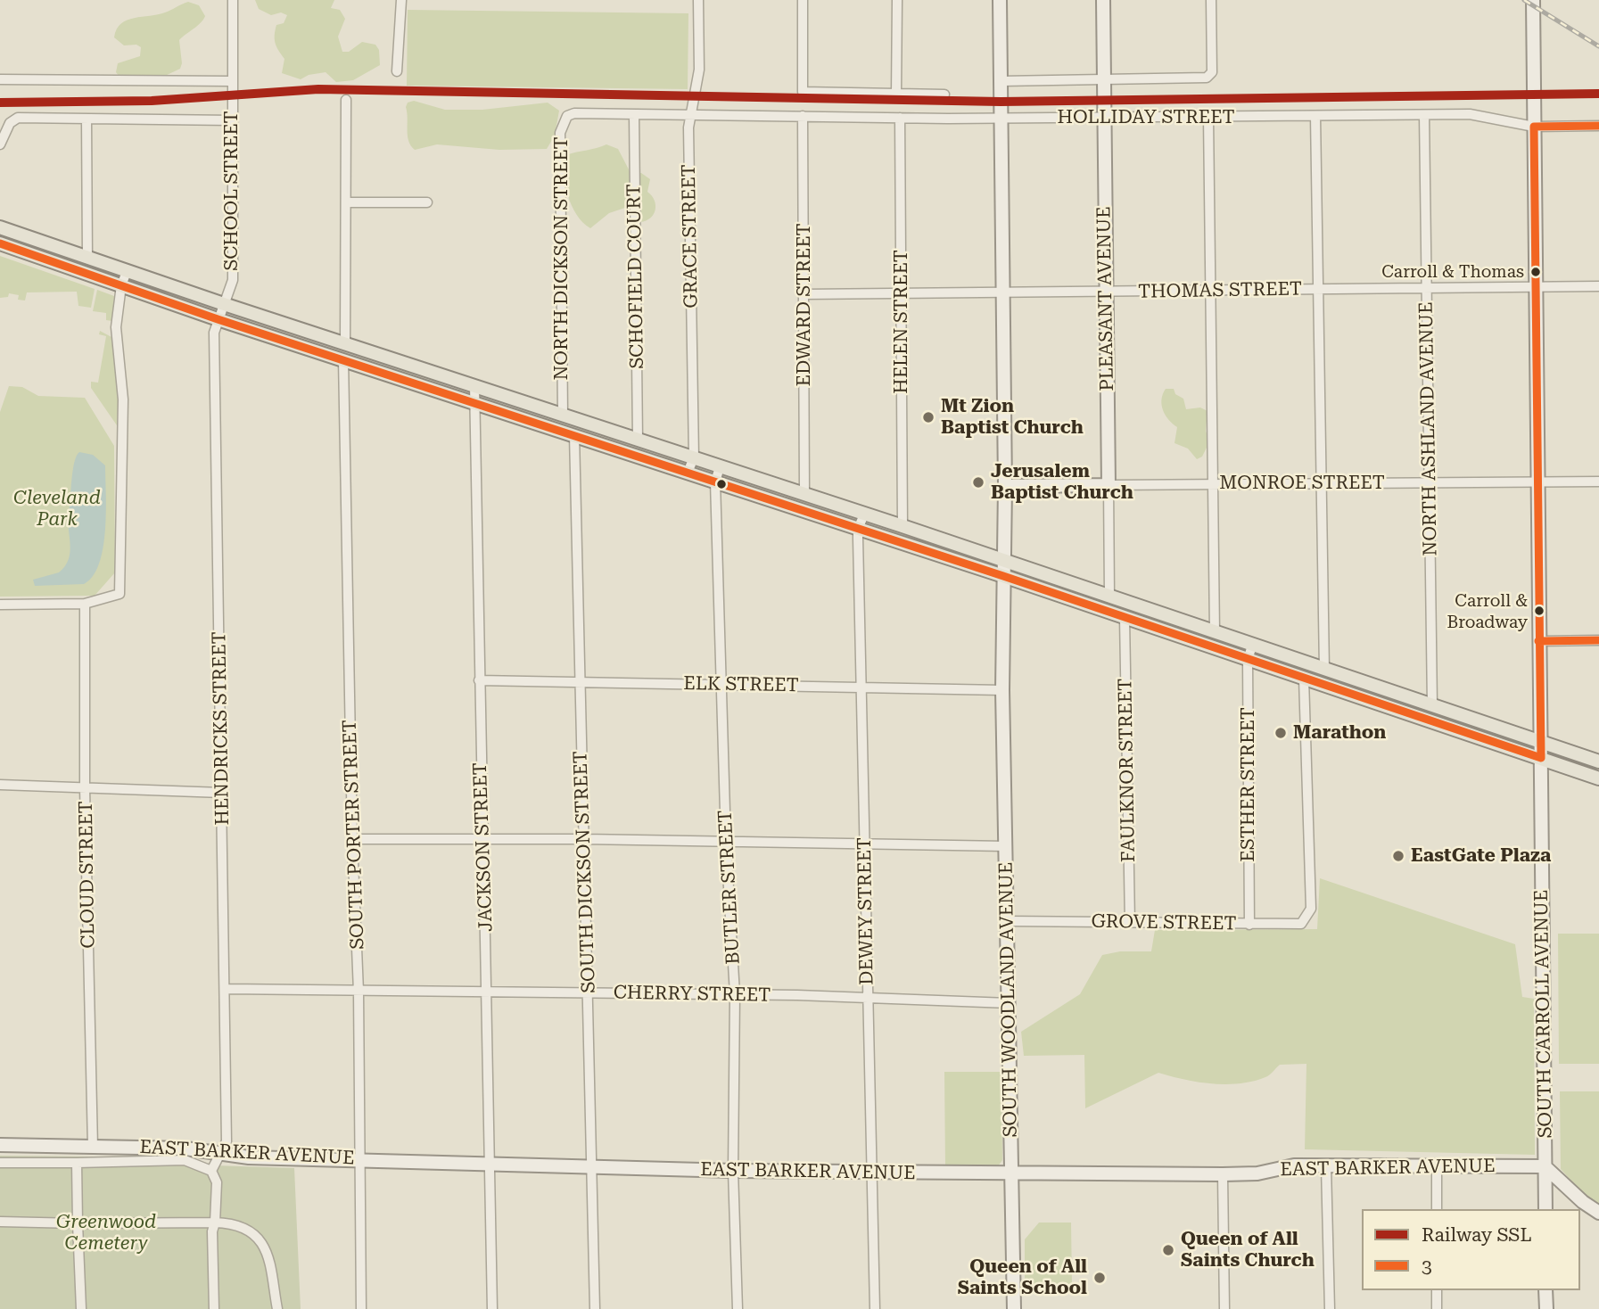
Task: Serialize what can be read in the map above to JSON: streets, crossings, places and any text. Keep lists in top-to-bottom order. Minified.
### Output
{"streets":{"street":["HOLLIDAY STREET","SCHOOL STREET","GRACE STREET","NORTH DICKSON STREET","SCHOFIELD COURT","THOMAS STREET","PLEASANT AVENUE","EDWARD STREET","HELEN STREET","NORTH ASHLAND AVENUE","MONROE STREET","ELK STREET","HENDRICKS STREET","FAULKNOR STREET","ESTHER STREET","SOUTH PORTER STREET","JACKSON STREET","SOUTH DICKSON STREET","CLOUD STREET","BUTLER STREET","DEWEY STREET","GROVE STREET","CHERRY STREET","SOUTH WOODLAND AVENUE","SOUTH CARROLL AVENUE","EAST BARKER AVENUE"]},"crossings":[["HOLLIDAY STREET","GRACE STREET"],["HOLLIDAY STREET","NORTH DICKSON STREET"],["HOLLIDAY STREET","PLEASANT AVENUE"],["HOLLIDAY STREET","EDWARD STREET"],["HOLLIDAY STREET","HELEN STREET"],["HOLLIDAY STREET","NORTH ASHLAND AVENUE"],["HOLLIDAY STREET","SOUTH WOODLAND AVENUE"],["HOLLIDAY STREET","SOUTH CARROLL AVENUE"],["SCHOOL STREET","HENDRICKS STREET"],["GRACE STREET","NORTH DICKSON STREET"],["NORTH DICKSON STREET","SCHOFIELD COURT"],["THOMAS STREET","PLEASANT AVENUE"],["THOMAS STREET","EDWARD STREET"],["THOMAS STREET","HELEN STREET"],["THOMAS STREET","NORTH ASHLAND AVENUE"],["THOMAS STREET","SOUTH WOODLAND AVENUE"],["THOMAS STREET","SOUTH CARROLL AVENUE"],["PLEASANT AVENUE","MONROE STREET"],["NORTH ASHLAND AVENUE","MONROE STREET"],["MONROE STREET","SOUTH WOODLAND AVENUE"],["MONROE STREET","SOUTH CARROLL AVENUE"],["ELK STREET","JACKSON STREET"],["ELK STREET","SOUTH DICKSON STREET"],["ELK STREET","BUTLER STREET"],["ELK STREET","DEWEY STREET"],["ELK STREET","SOUTH WOODLAND AVENUE"],["HENDRICKS STREET","CHERRY STREET"],["HENDRICKS STREET","EAST BARKER AVENUE"],["FAULKNOR STREET","GROVE STREET"],["ESTHER STREET","GROVE STREET"],["SOUTH PORTER STREET","CHERRY STREET"],["SOUTH PORTER STREET","EAST BARKER AVENUE"],["JACKSON STREET","CHERRY STREET"],["JACKSON STREET","EAST BARKER AVENUE"],["SOUTH DICKSON STREET","CHERRY STREET"],["SOUTH DICKSON STREET","EAST BARKER AVENUE"],["CLOUD STREET","EAST BARKER AVENUE"],["BUTLER STREET","CHERRY STREET"],["BUTLER STREET","EAST BARKER AVENUE"],["DEWEY STREET","CHERRY STREET"],["DEWEY STREET","EAST BARKER AVENUE"],["GROVE STREET","SOUTH WOODLAND AVENUE"],["CHERRY STREET","SOUTH WOODLAND AVENUE"],["SOUTH WOODLAND AVENUE","EAST BARKER AVENUE"],["SOUTH CARROLL AVENUE","EAST BARKER AVENUE"]],"parks":["Cleveland Park","Greenwood Cemetery"],"places":["Carroll & Thomas","Mt Zion Baptist Church","Jerusalem Baptist Church","Carroll & Broadway","Marathon","EastGate Plaza","Queen of All Saints Church","Queen of All Saints School"],"lines":["rail line SSL","transit line 3"],"legend":["Railway SSL","3"]}
